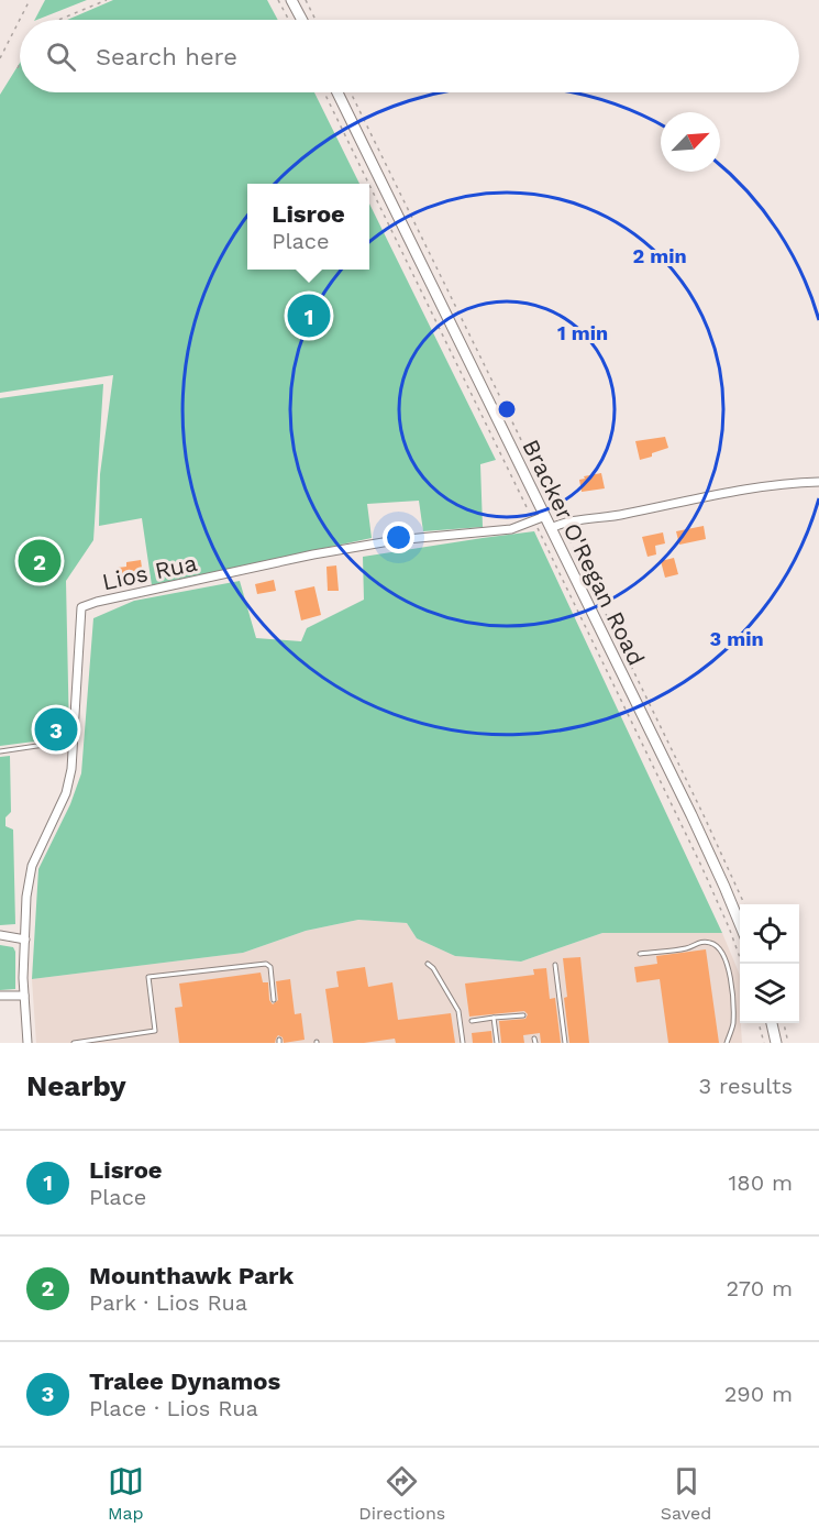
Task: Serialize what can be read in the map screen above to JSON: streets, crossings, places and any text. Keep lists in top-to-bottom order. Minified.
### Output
{"streets":{"main road":["Bracker O'Regan Road"],"street":["Lios Rua"]},"crossings":[["Bracker O'Regan Road","Lios Rua"]],"north":"top right","page":{"search":"Search here","popup":["Lisroe","Place"],"pins":["1","2","3"],"heading":["Nearby","3 results"],"list":[{"mark":"1","name":"Lisroe","note":"Place","value":"180 m"},{"mark":"2","name":"Mounthawk Park","note":"Park · Lios Rua","value":"270 m"},{"mark":"3","name":"Tralee Dynamos","note":"Place · Lios Rua","value":"290 m"}],"nav":["Map","Directions","Saved"]},"rings":["2 min","1 min","3 min"]}
